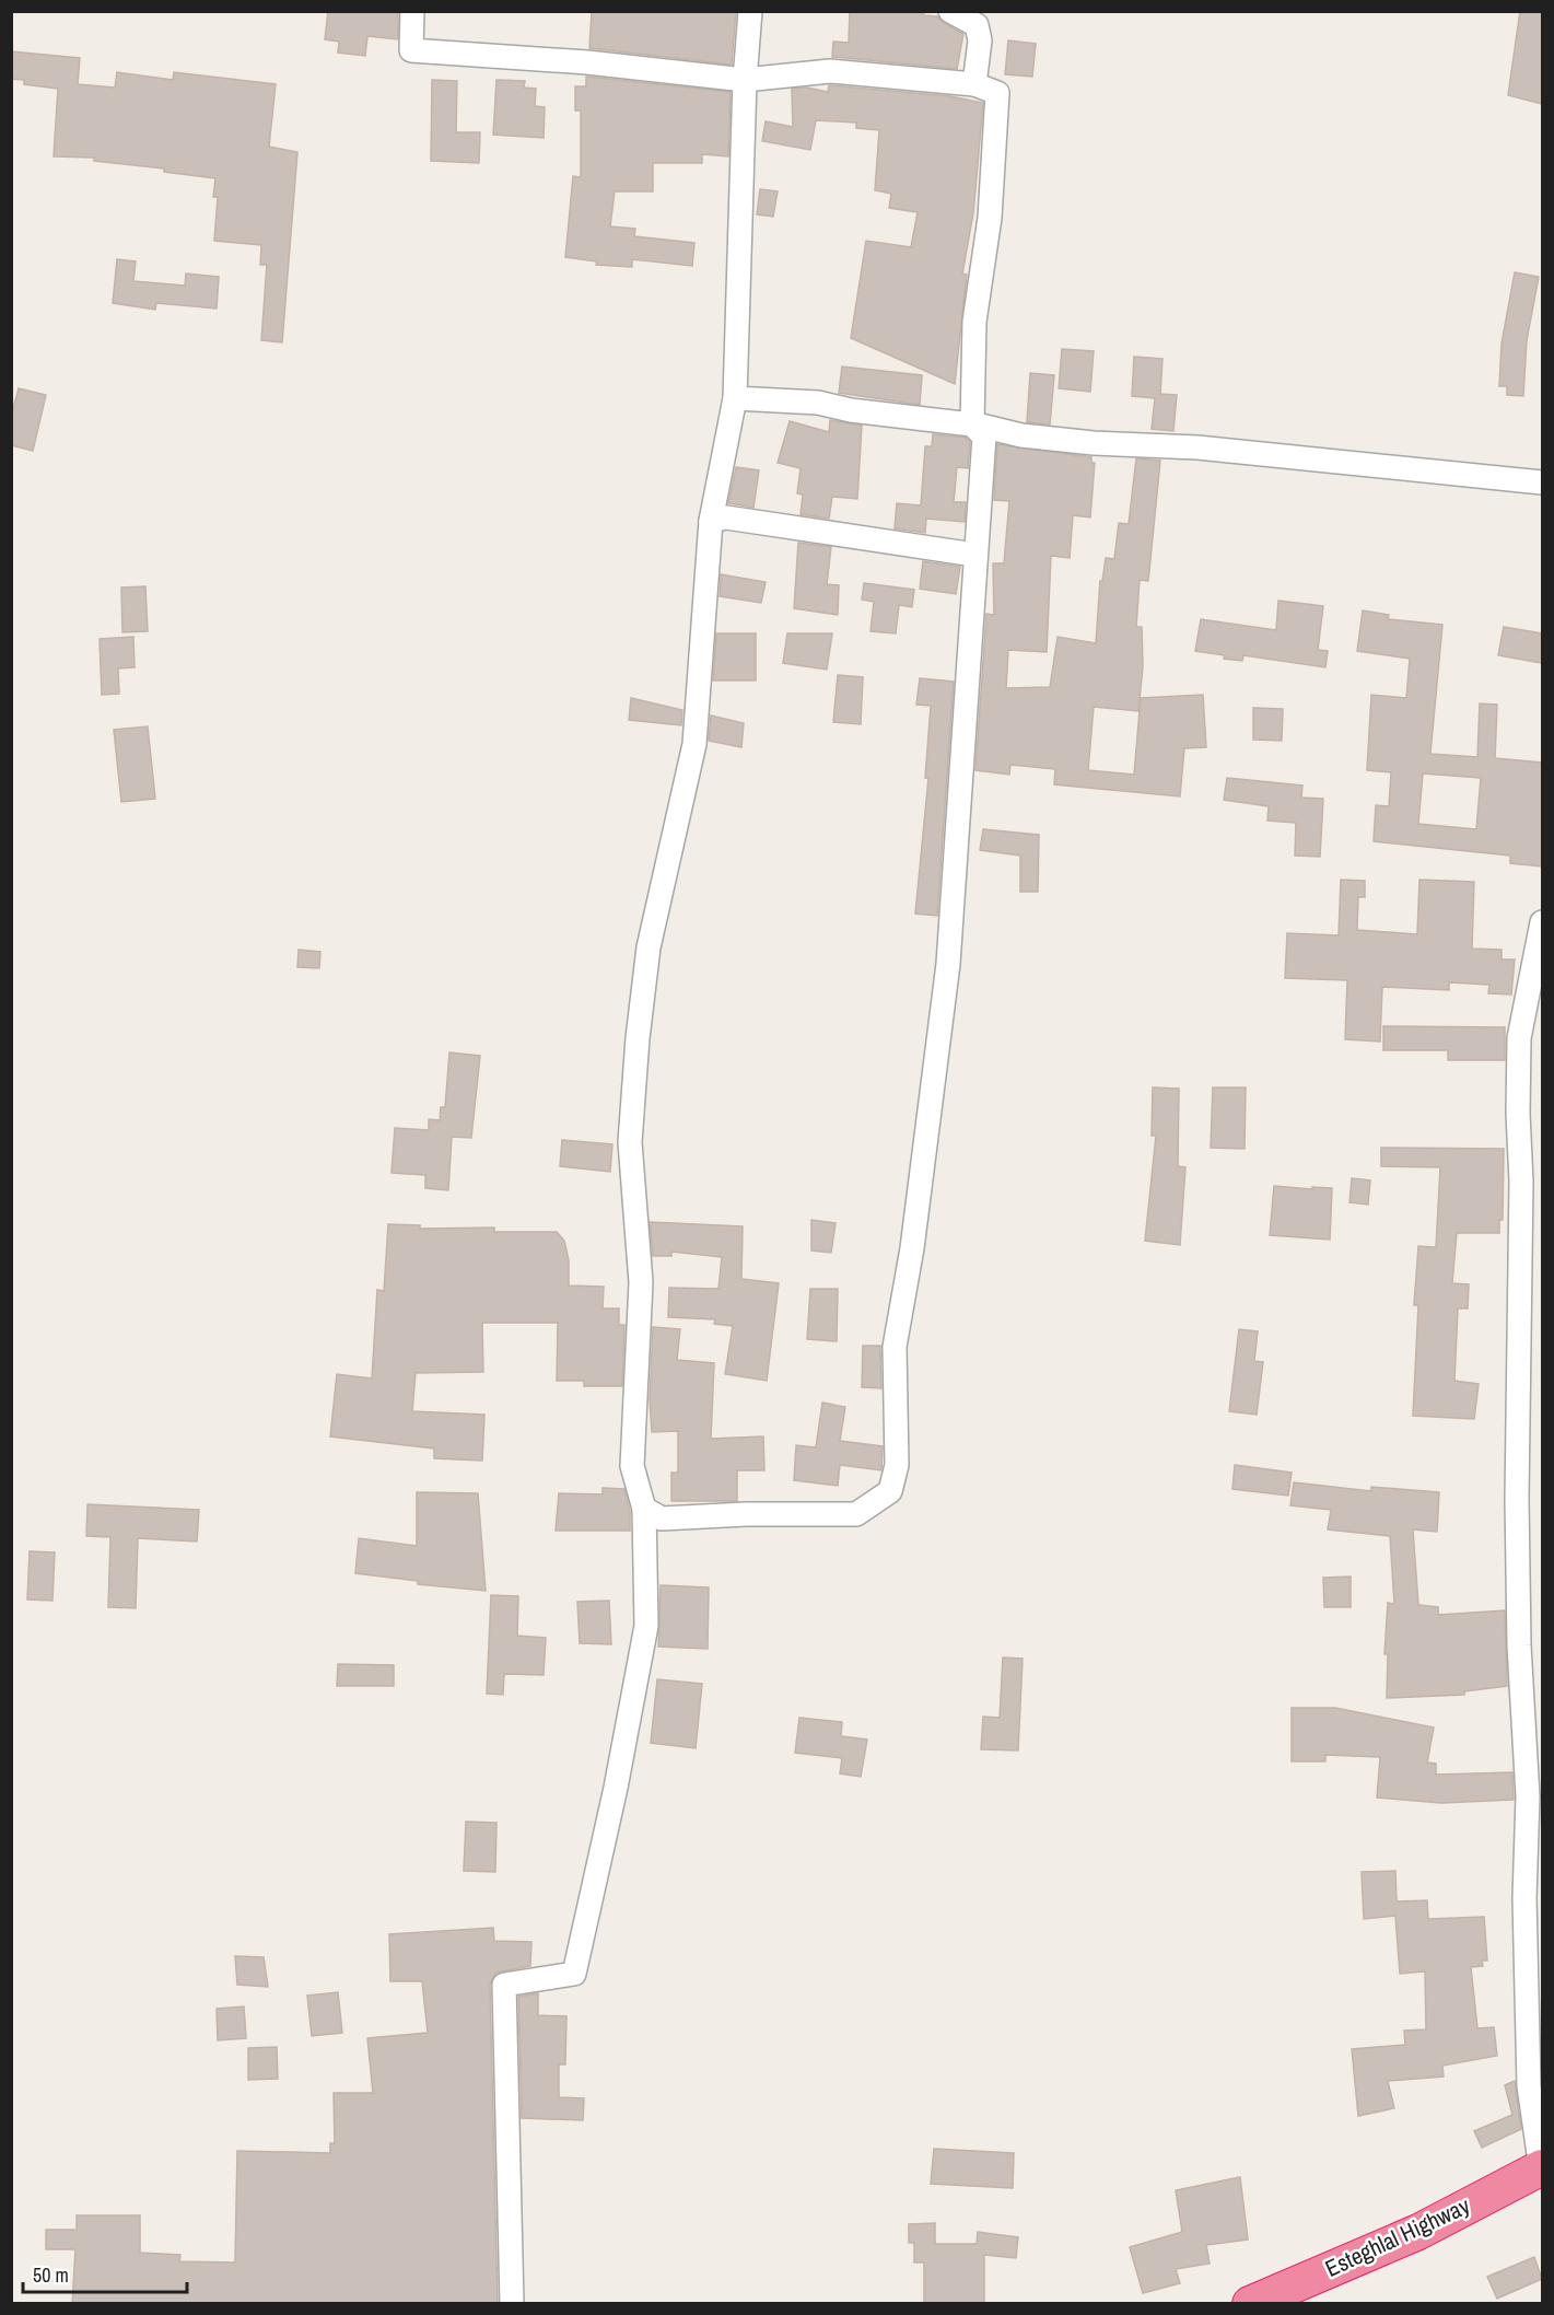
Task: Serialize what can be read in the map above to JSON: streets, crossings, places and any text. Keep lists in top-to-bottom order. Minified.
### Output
{"streets":{"highway":["Esteghlal Highway"]},"scale_bar":"50 m"}
